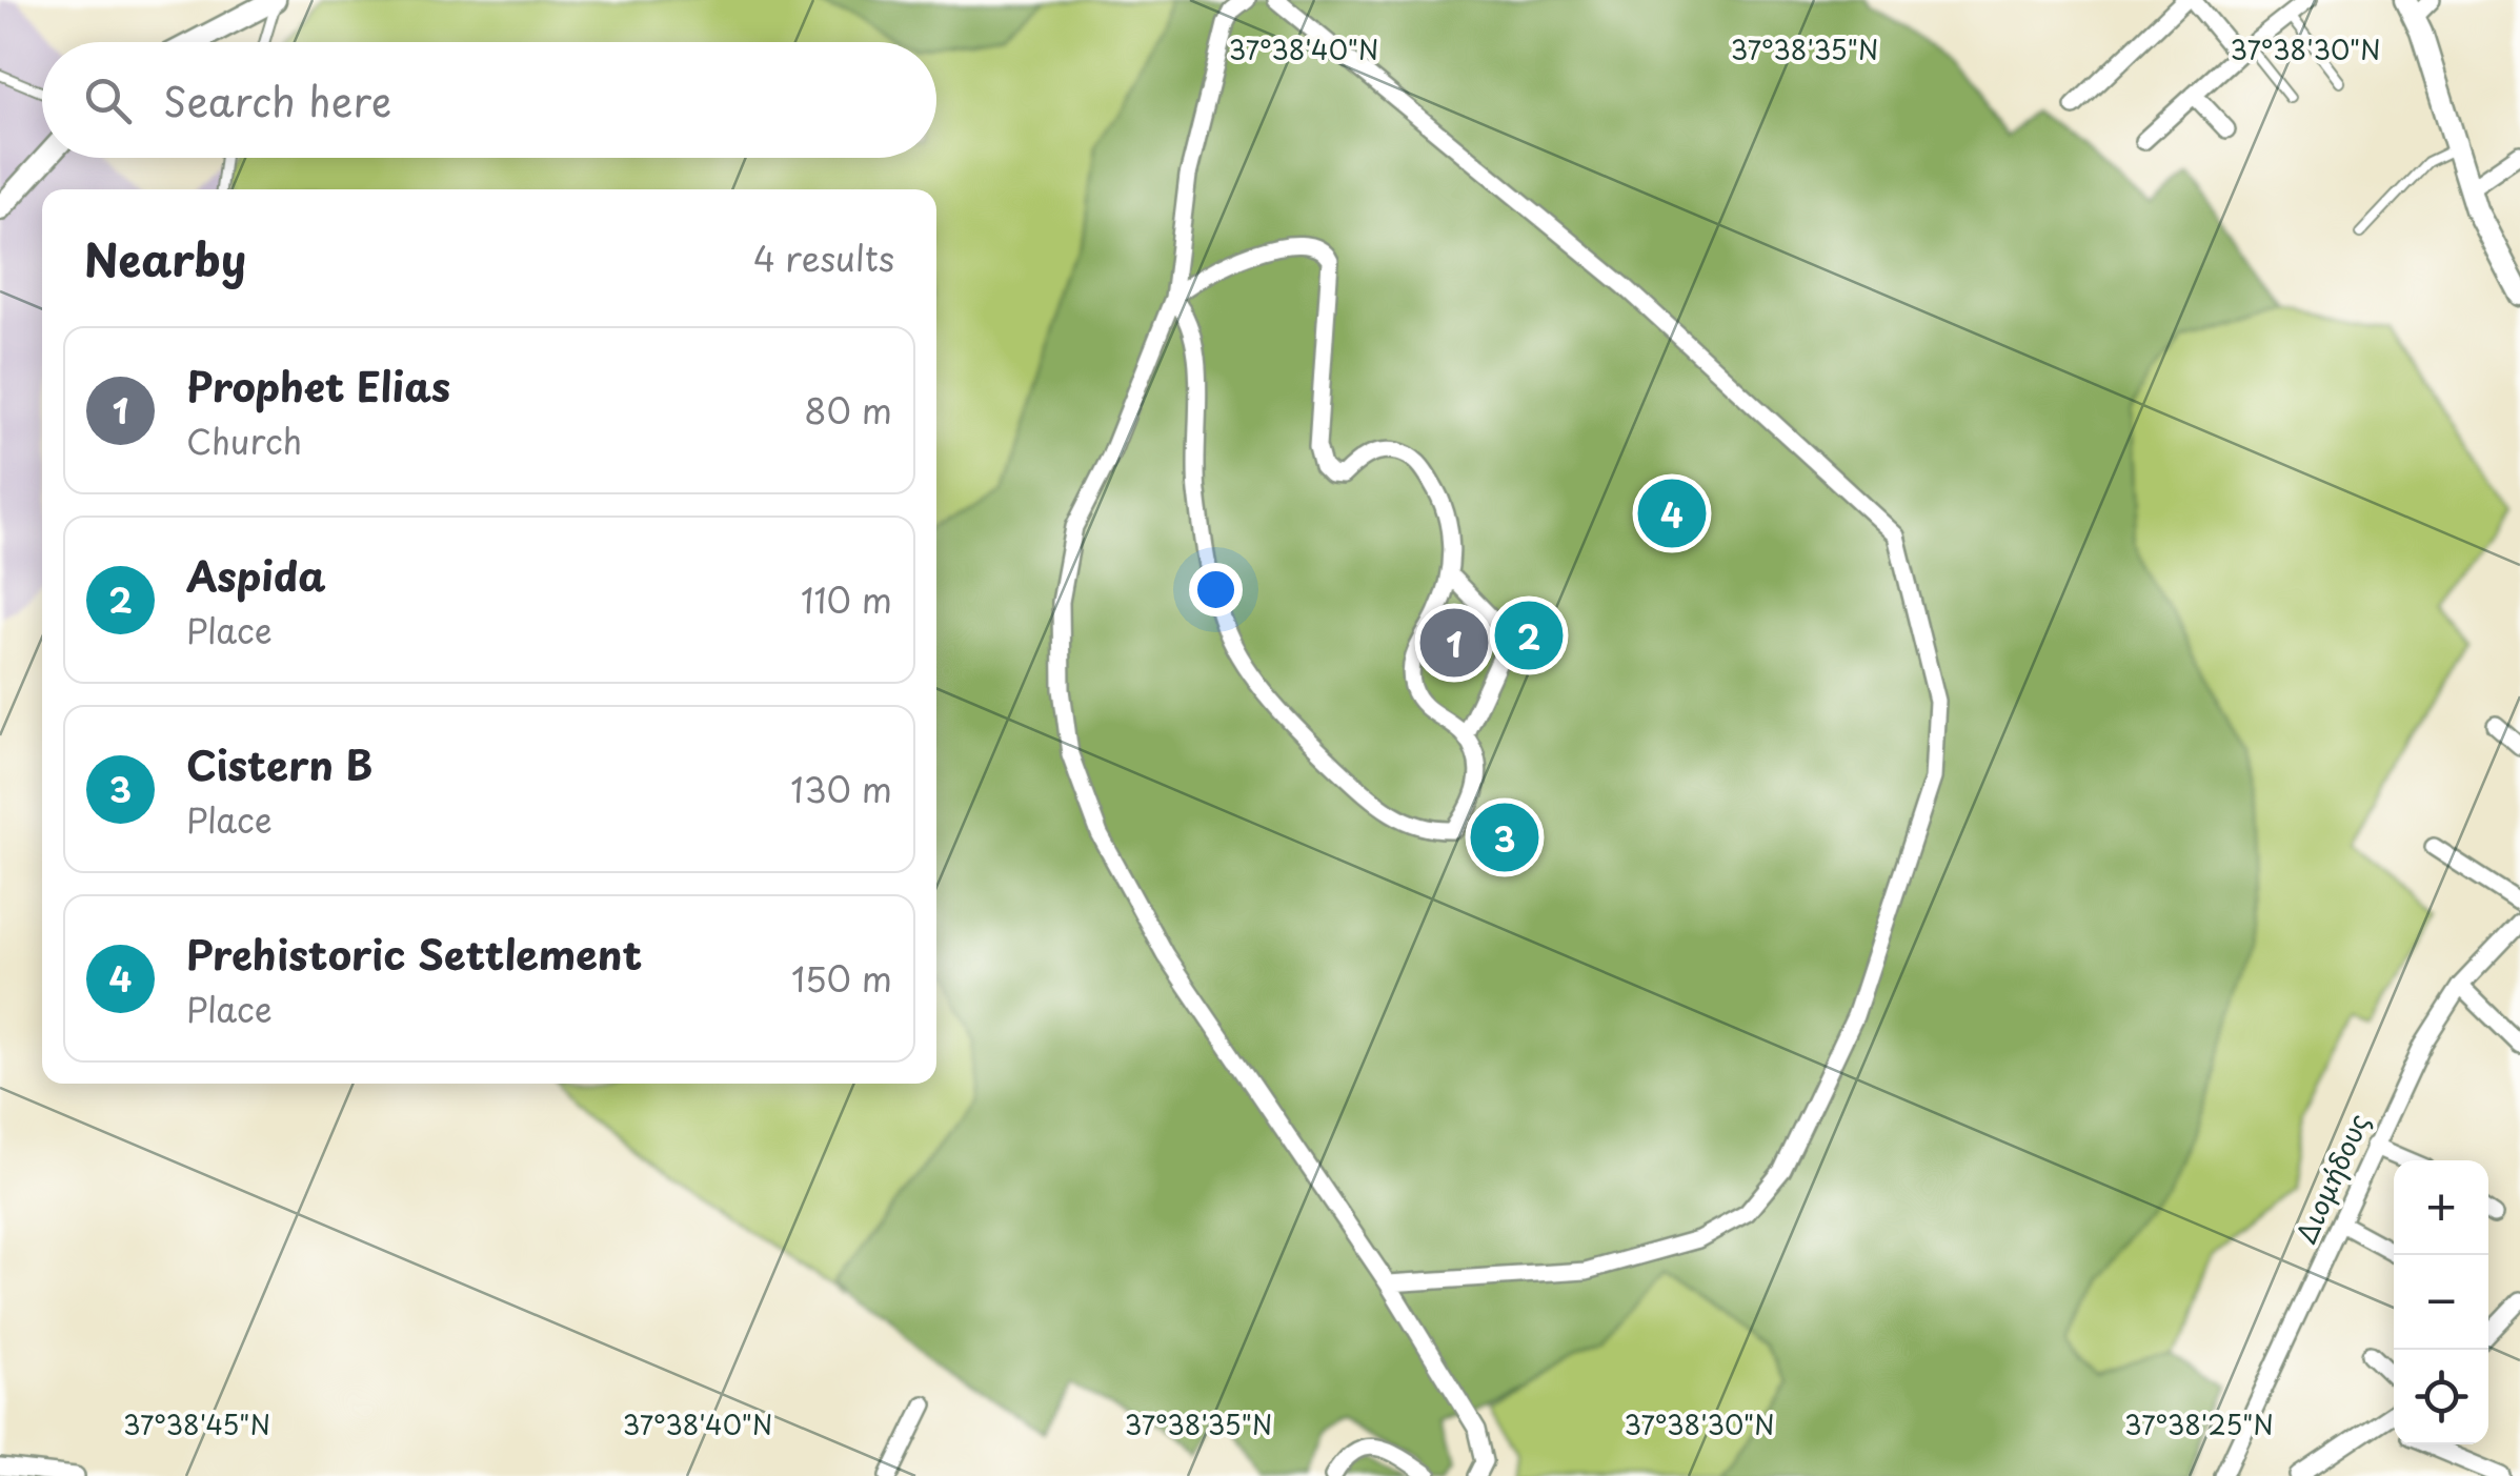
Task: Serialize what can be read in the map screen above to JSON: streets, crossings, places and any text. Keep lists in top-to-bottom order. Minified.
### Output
{"streets":{"street":["Διομήδους"]},"page":{"search":"Search here","heading":["Nearby","4 results"],"list":[{"mark":"1","name":"Prophet Elias","note":"Church","value":"80 m"},{"mark":"2","name":"Aspida","note":"Place","value":"110 m"},{"mark":"3","name":"Cistern B","note":"Place","value":"130 m"},{"mark":"4","name":"Prehistoric Settlement","note":"Place","value":"150 m"}],"pins":["4","2","1","3"],"map_buttons":["+","−"]},"coordinates":["37°38'40\"N","37°38'35\"N","37°38'30\"N","37°38'45\"N","37°38'25\"N"]}
